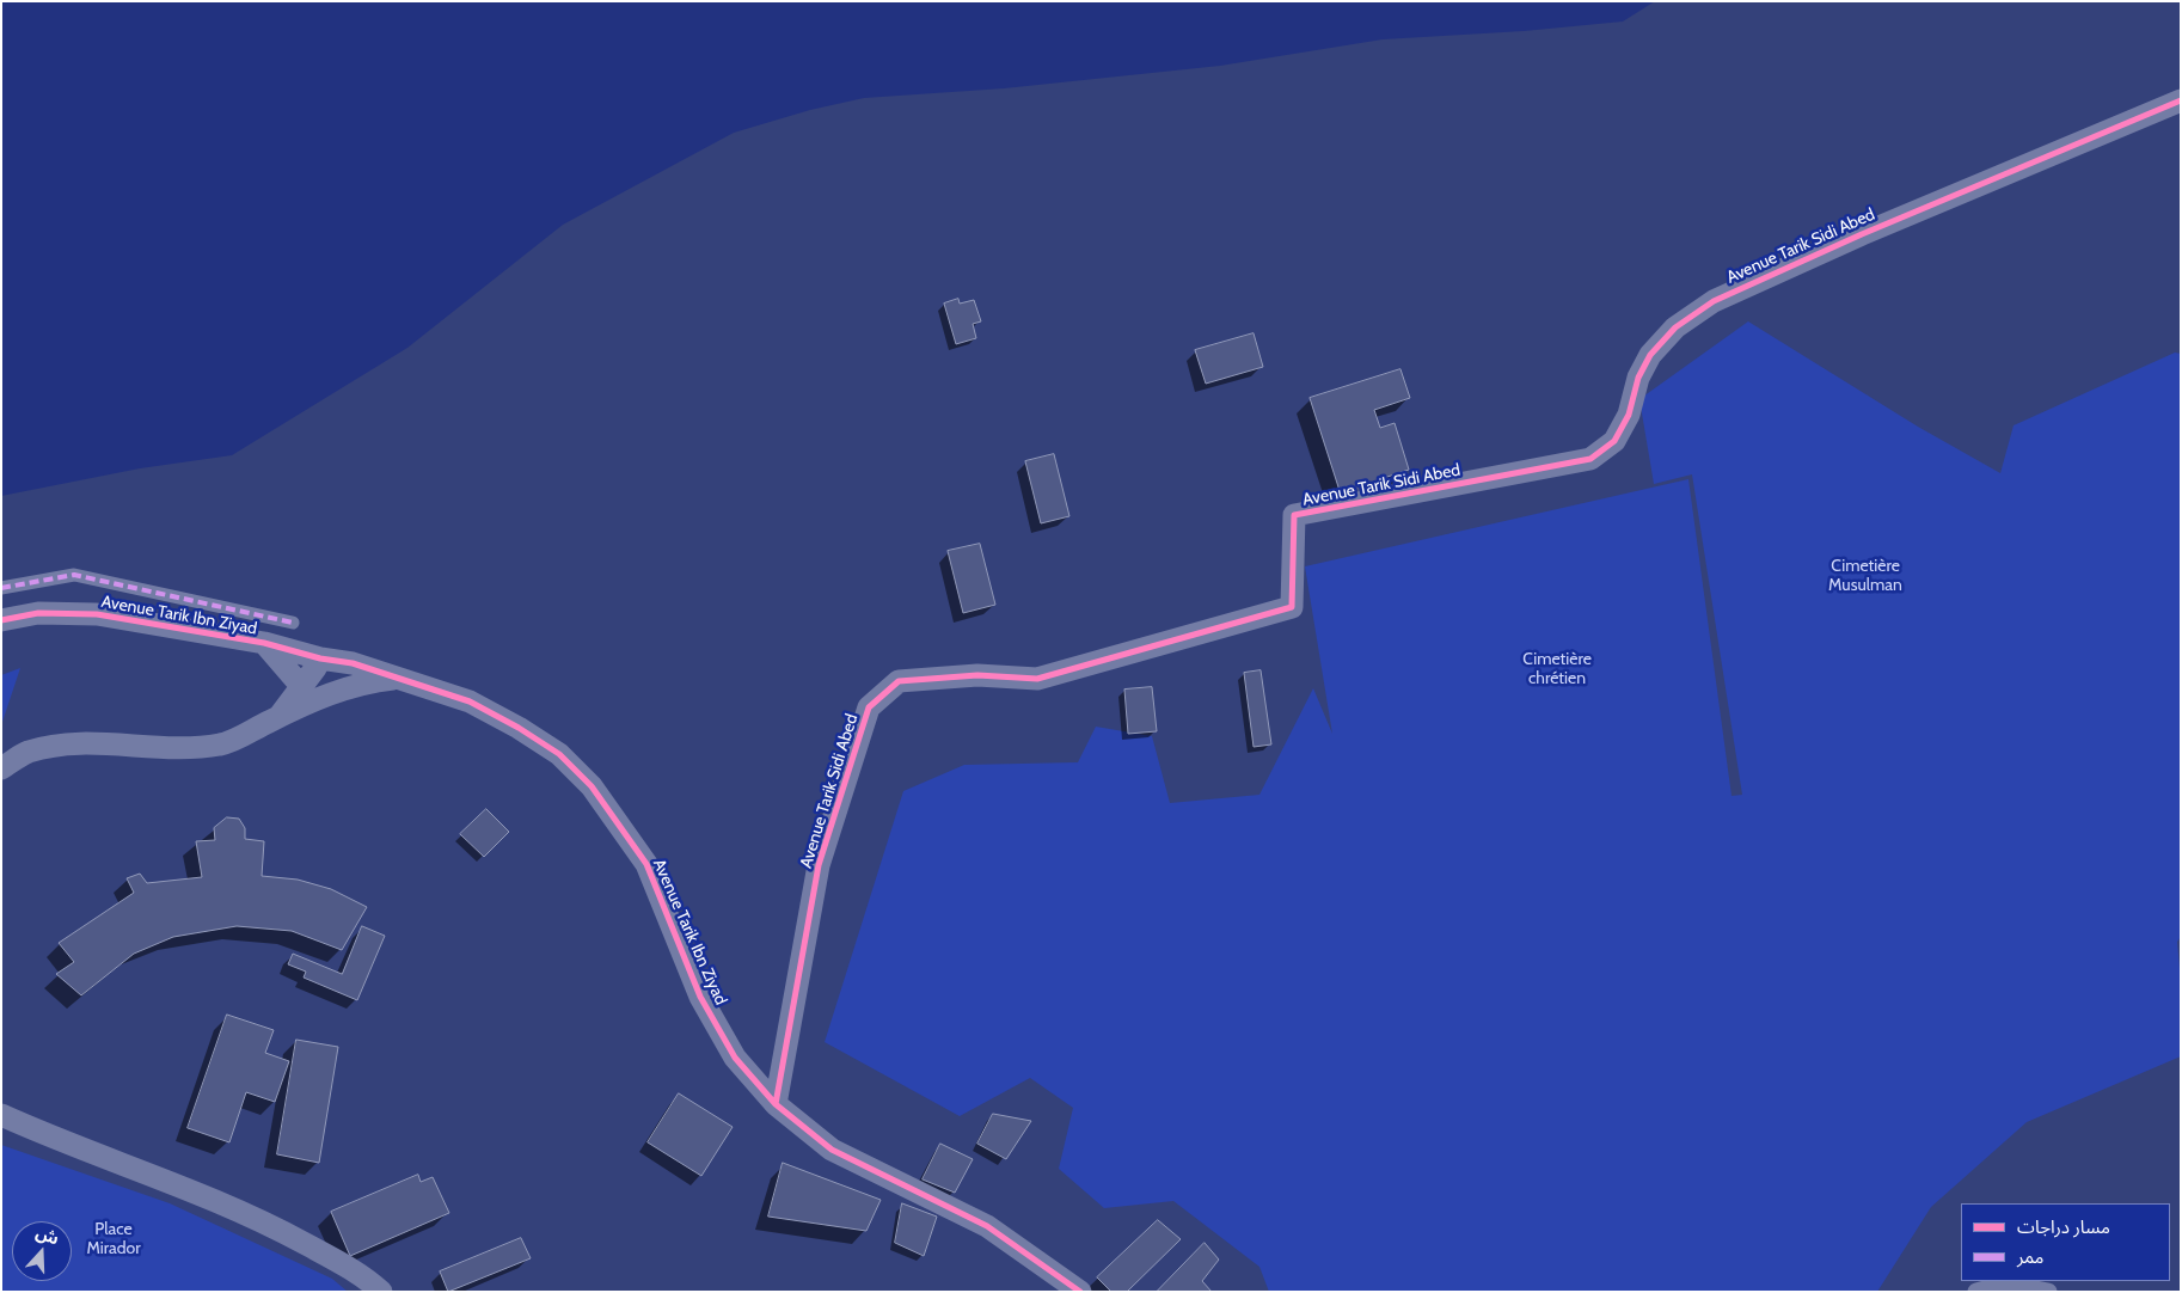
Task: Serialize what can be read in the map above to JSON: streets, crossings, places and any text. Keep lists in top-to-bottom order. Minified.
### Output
{"streets":{"street":["Avenue Tarik Sidi Abed","Avenue Tarik Ibn Ziyad"]},"crossings":[["Avenue Tarik Sidi Abed","Avenue Tarik Ibn Ziyad"]],"parks":["Cimetière Musulman","Cimetière chrétien","Place Mirador"],"legend":["مسار دراجات","ممر"],"north":"top"}
